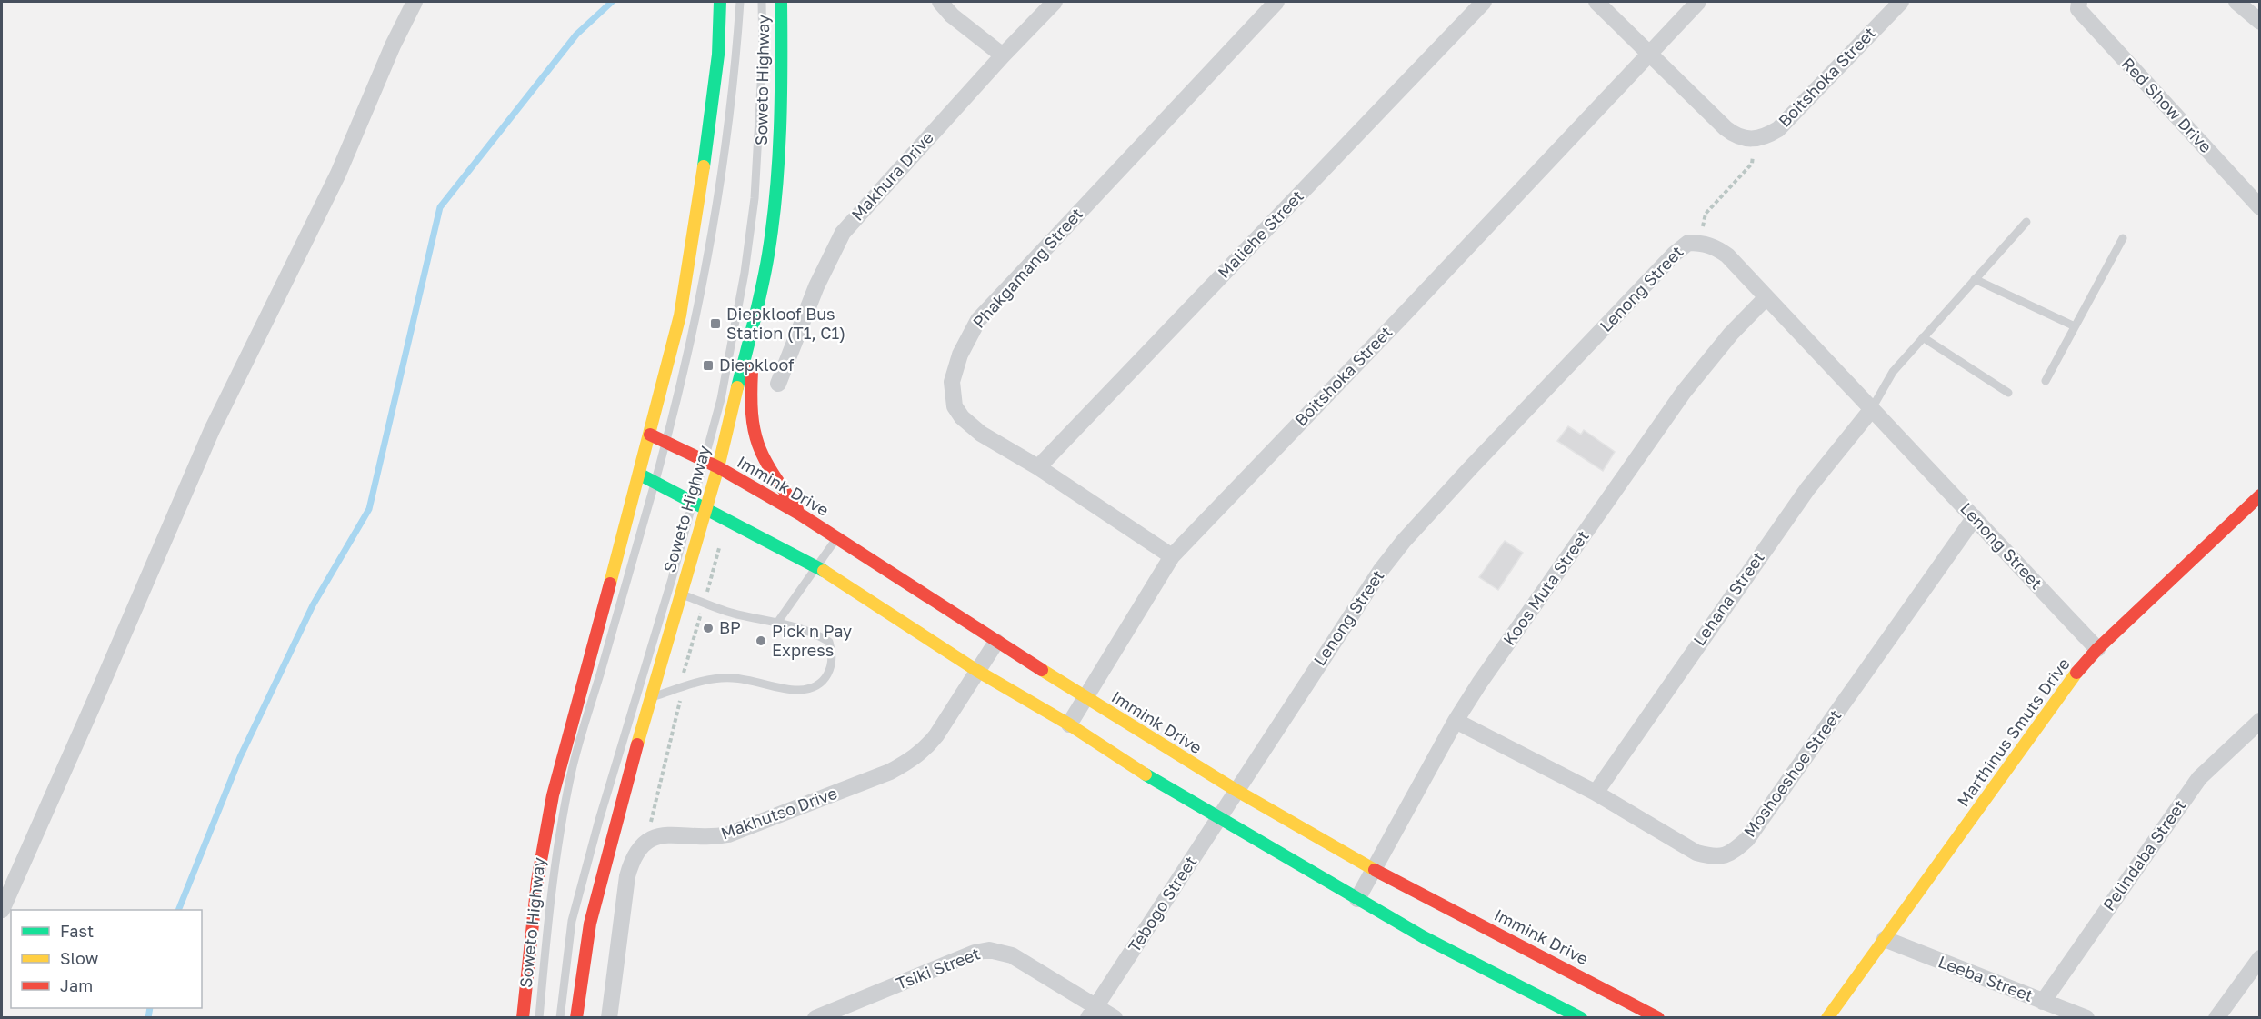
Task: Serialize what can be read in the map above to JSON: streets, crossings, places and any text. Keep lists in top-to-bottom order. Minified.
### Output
{"streets":{"main road":["Soweto Highway","Immink Drive","Marthinus Smuts Drive"],"street":["Boitshoka Street","Red Show Drive","Makhura Drive","Maliehe Street","Phakgamang Street","Lenong Street","Koos Muta Street","Lehana Street","Moshoeshoe Street","Makhutso Drive","Pelindaba Street","Tebogo Street","Tsiki Street","Leeba Street"]},"crossings":[["Boitshoka Street","Phakgamang Street"],["Boitshoka Street","Immink Drive"],["Soweto Highway","Immink Drive"],["Maliehe Street","Phakgamang Street"],["Lenong Street","Immink Drive"],["Lenong Street","Koos Muta Street"],["Lenong Street","Lehana Street"],["Lenong Street","Marthinus Smuts Drive"],["Lenong Street","Moshoeshoe Street"],["Lenong Street","Tebogo Street"],["Immink Drive","Koos Muta Street"],["Immink Drive","Makhutso Drive"],["Immink Drive","Tebogo Street"],["Koos Muta Street","Moshoeshoe Street"],["Lehana Street","Moshoeshoe Street"],["Marthinus Smuts Drive","Leeba Street"],["Pelindaba Street","Leeba Street"],["Tebogo Street","Tsiki Street"]],"places":{"transit":["Diepkloof Bus Station (T1, C1)","Diepkloof"],"other":["BP","Pick n Pay Express"]},"legend":["Fast","Slow","Jam"]}
